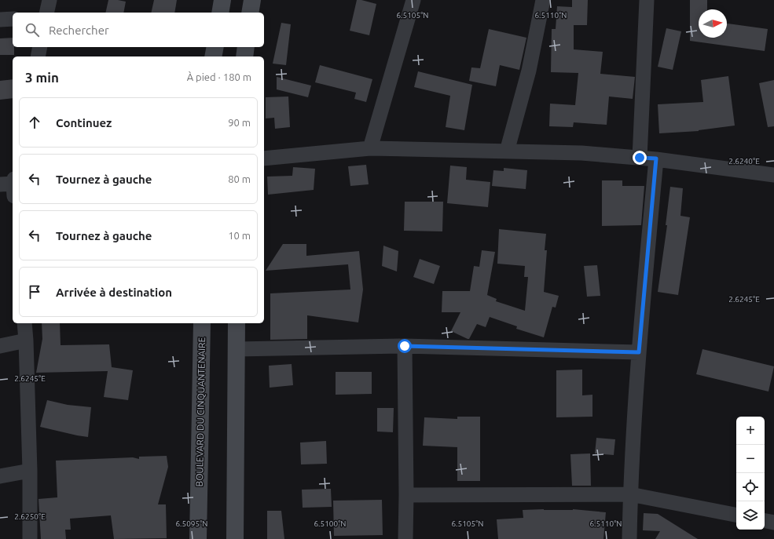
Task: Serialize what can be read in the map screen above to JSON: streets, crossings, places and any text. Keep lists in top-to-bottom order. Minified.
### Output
{"streets":{"main road":["BOULEVARD DU CINQUANTENAIRE"]},"north":"right","page":{"search":"Rechercher","heading":["3 min","À pied · 180 m"],"list":[["Continuez","90 m"],["Tournez à gauche","80 m"],["Tournez à gauche","10 m"],"Arrivée à destination"],"map_buttons":["+","−"]},"coordinates":["6.5105°N","6.5110°N","2.6240°E","2.6245°E","2.6250°E","6.5095°N","6.5100°N"]}
